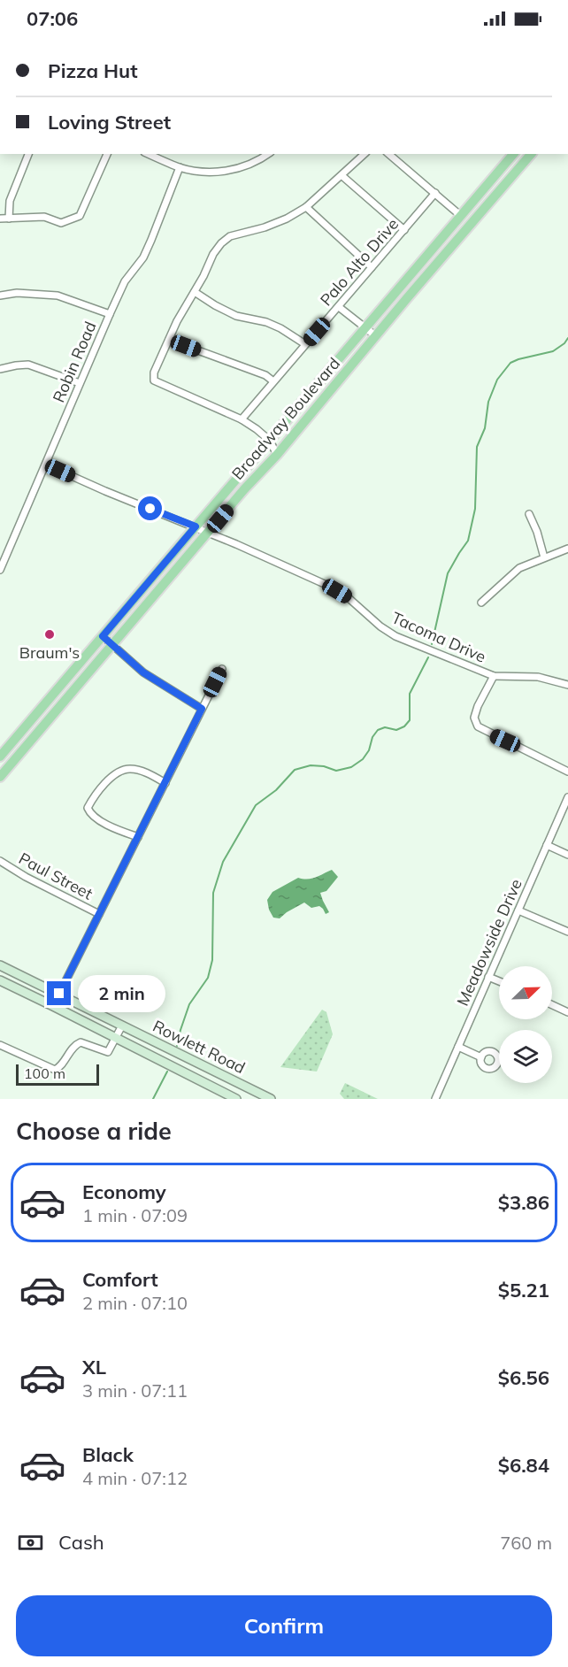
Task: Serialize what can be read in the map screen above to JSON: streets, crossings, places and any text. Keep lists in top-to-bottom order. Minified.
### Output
{"streets":{"main road":["Broadway Boulevard","Rowlett Road"],"street":["Palo Alto Drive","Robin Road","Tacoma Drive","Paul Street","Meadowside Drive"]},"crossings":[["Robin Road","Tacoma Drive"],["Broadway Boulevard","Tacoma Drive"]],"places":["Braum's"],"scale_bar":"100 m","north":"top right","page":{"status":"07:06","banner":["Pizza Hut","Loving Street"],"bubble":"2 min","scale":"100 m","heading":"Choose a ride","list":[{"name":"Economy","note":"1 min · 07:09","value":"$3.86"},{"name":"Comfort","note":"2 min · 07:10","value":"$5.21"},{"name":"XL","note":"3 min · 07:11","value":"$6.56"},{"name":"Black","note":"4 min · 07:12","value":"$6.84"}],"pay":["Cash","760 m"],"buttons":"Confirm"}}
